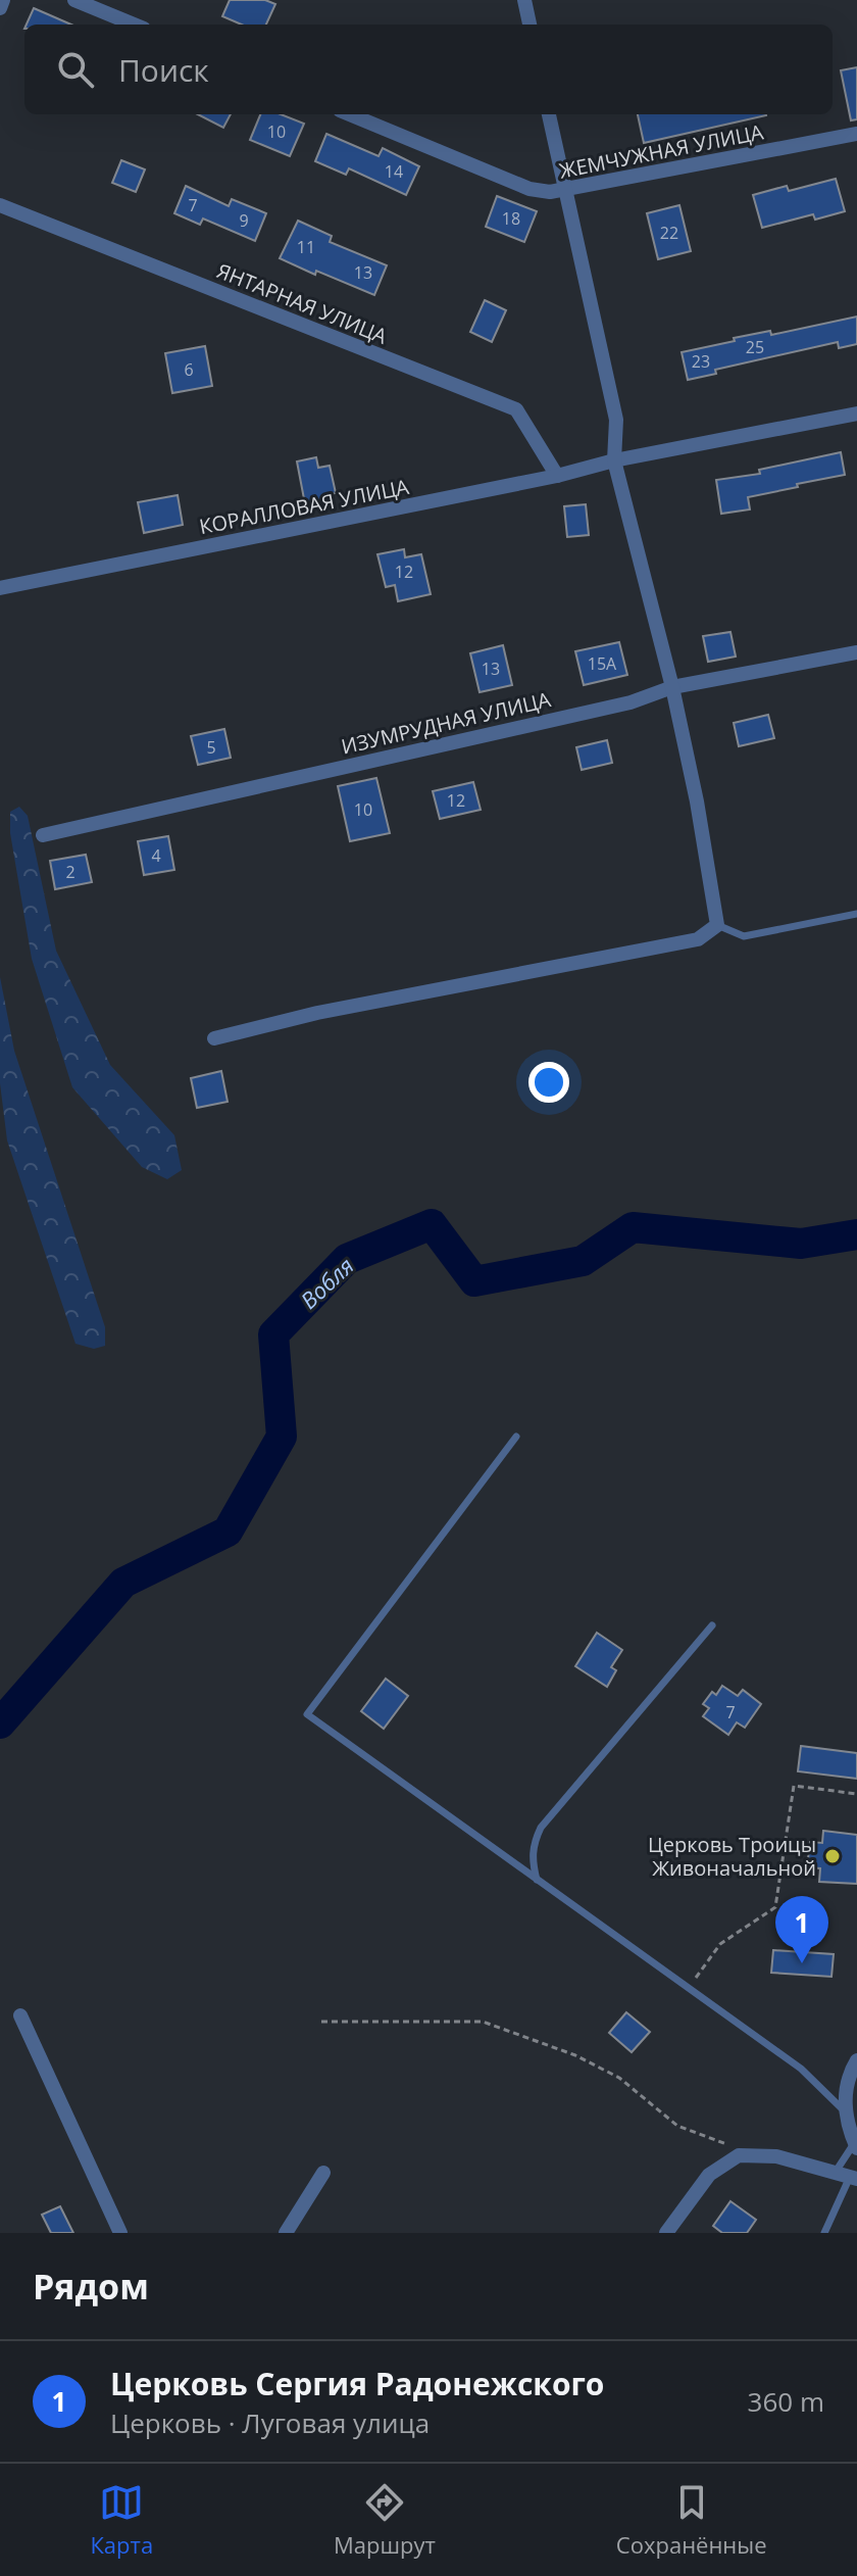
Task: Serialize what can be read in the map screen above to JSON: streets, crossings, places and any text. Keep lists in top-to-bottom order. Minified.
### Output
{"streets":{"street":["ЖЕМЧУЖНАЯ УЛИЦА","ЯНТАРНАЯ УЛИЦА","КОРАЛЛОВАЯ УЛИЦА","ИЗУМРУДНАЯ УЛИЦА"]},"crossings":[["ЯНТАРНАЯ УЛИЦА","КОРАЛЛОВАЯ УЛИЦА"]],"water":["Вобля"],"places":["Церковь Троицы Живоначальной"],"house_numbers":["10","14","7","18","9","22","11","13","25","23","6","12","15А","13","5","12","10","4","2","7"],"page":{"search":"Поиск","pins":"1","heading":"Рядом","list":[{"mark":"1","name":"Церковь Сергия Радонежского","note":"Церковь · Луговая улица","value":"360 m"}],"nav":["Карта","Маршрут","Сохранённые"]}}
